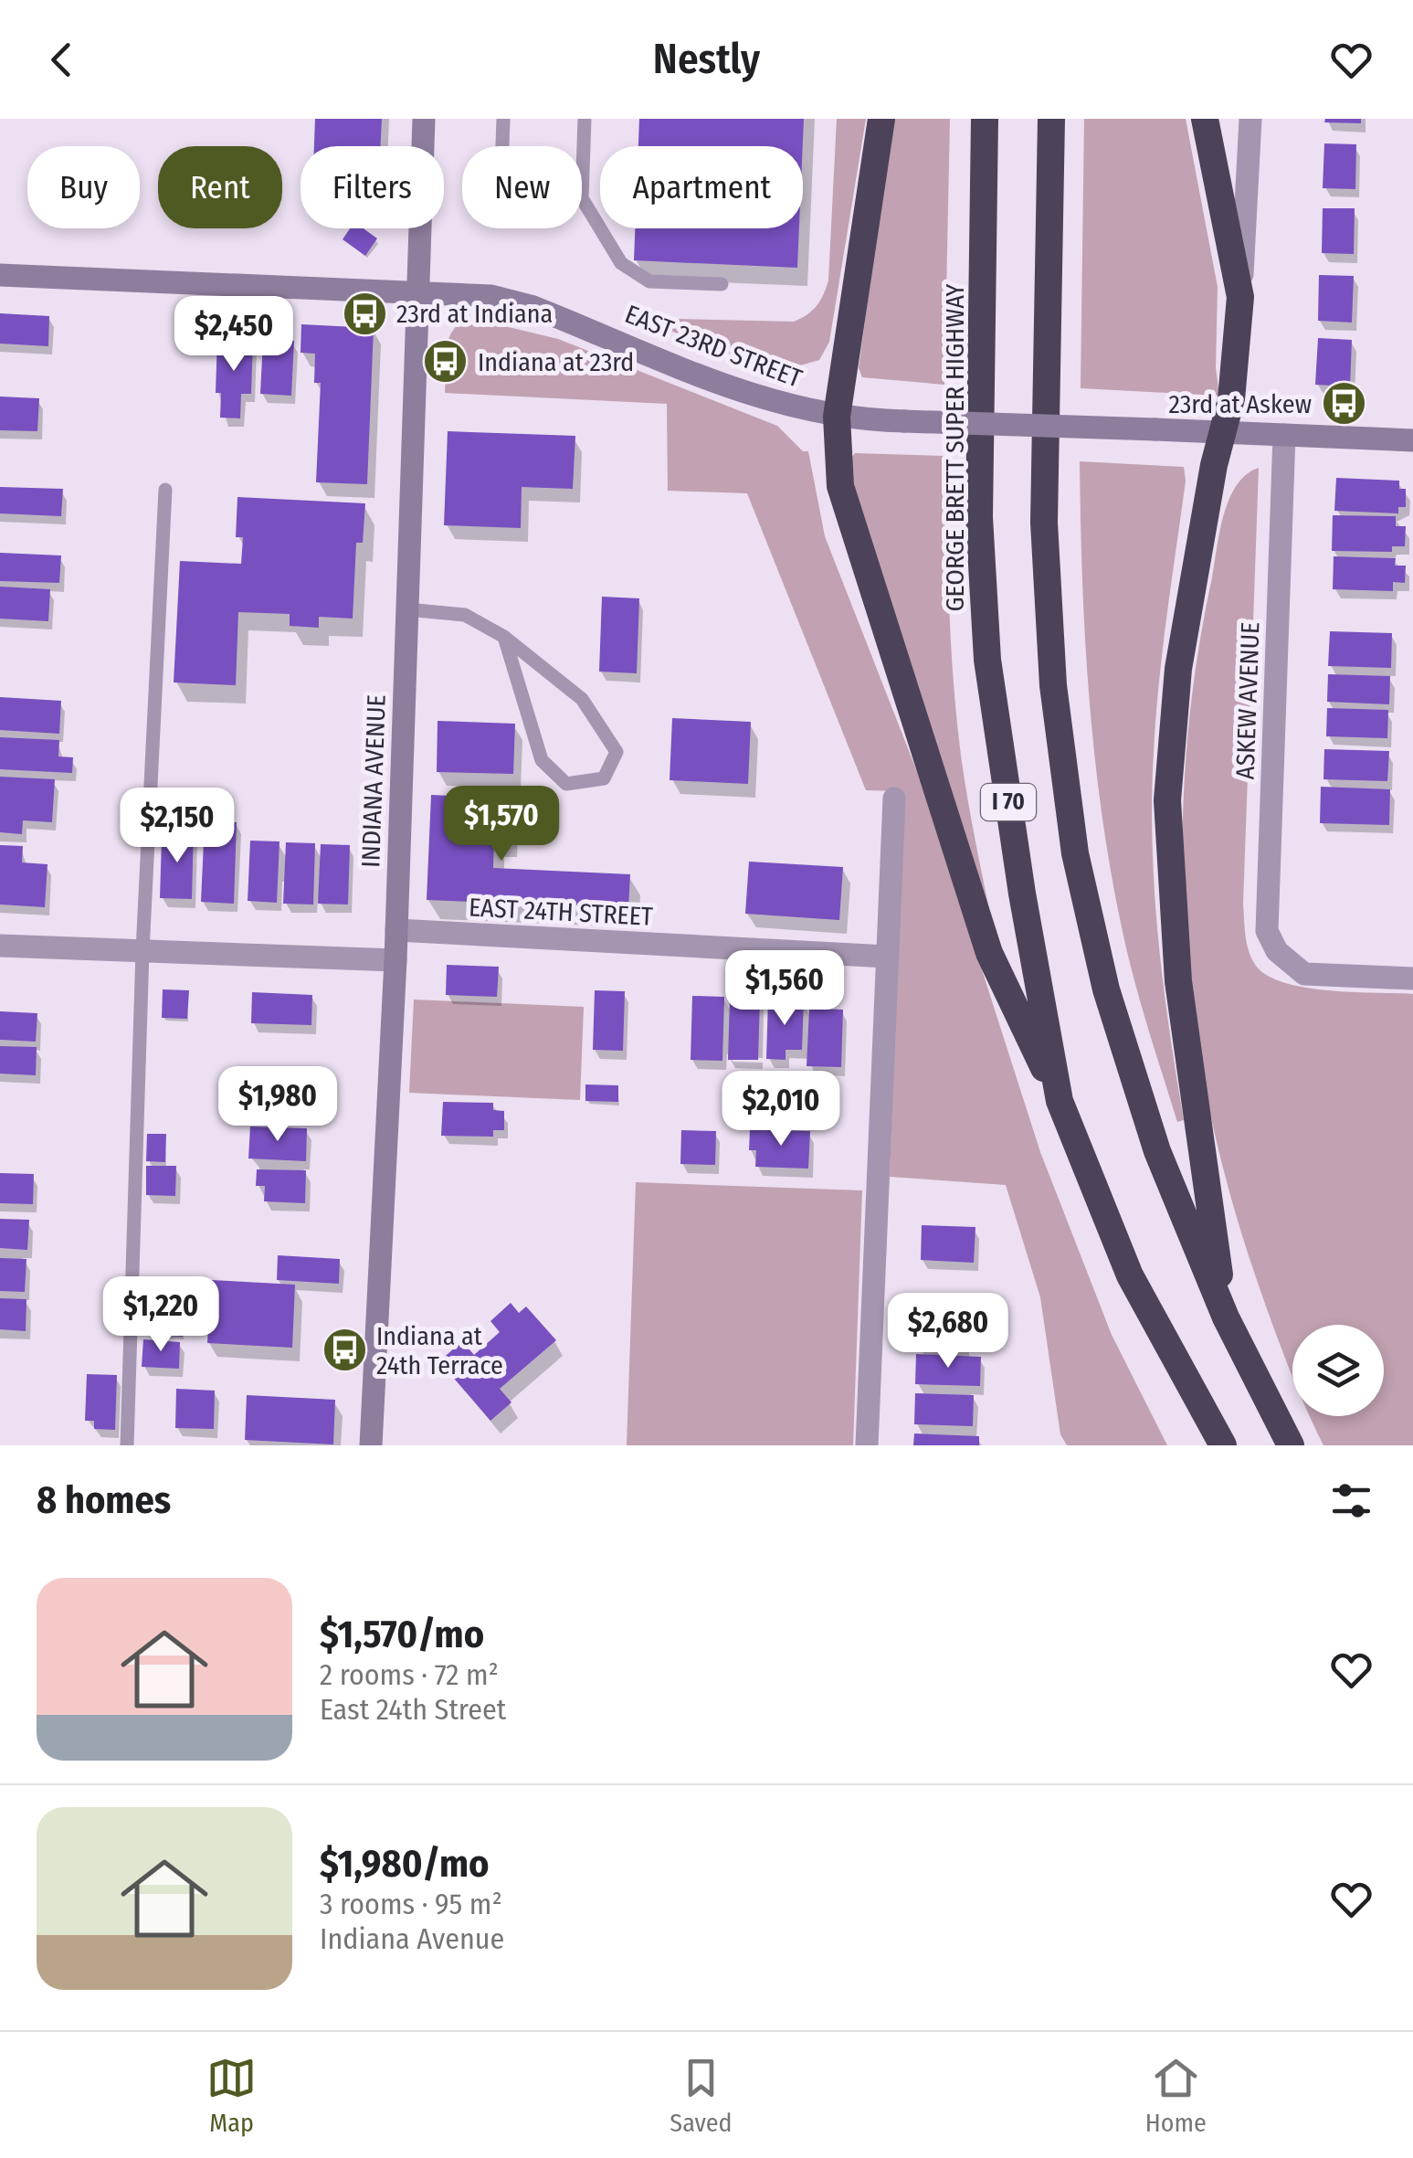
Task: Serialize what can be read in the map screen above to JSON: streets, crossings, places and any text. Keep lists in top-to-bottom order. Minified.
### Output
{"streets":{"highway":["GEORGE BRETT SUPER HIGHWAY","I 70"],"main road":["EAST 23RD STREET","INDIANA AVENUE"],"street":["ASKEW AVENUE","EAST 24TH STREET"]},"crossings":[["EAST 23RD STREET","ASKEW AVENUE"],["EAST 23RD STREET","INDIANA AVENUE"],["INDIANA AVENUE","EAST 24TH STREET"]],"places":{"bus stop":["23rd at Indiana","Indiana at 23rd","23rd at Askew","Indiana at 24th Terrace"]},"page":{"header":"Nestly","chip":["Buy","Rent","Filters","New","Apartment"],"price":["$2,450","$1,570","$2,150","$1,560","$1,980","$2,010","$1,220","$2,680"],"heading":"8 homes","list":[{"name":"$1,570/mo","note":"2 rooms · 72 m² · East 24th Street"},{"name":"$1,980/mo","note":"3 rooms · 95 m² · Indiana Avenue"}],"tabs":["Map","Saved","Home"]}}
